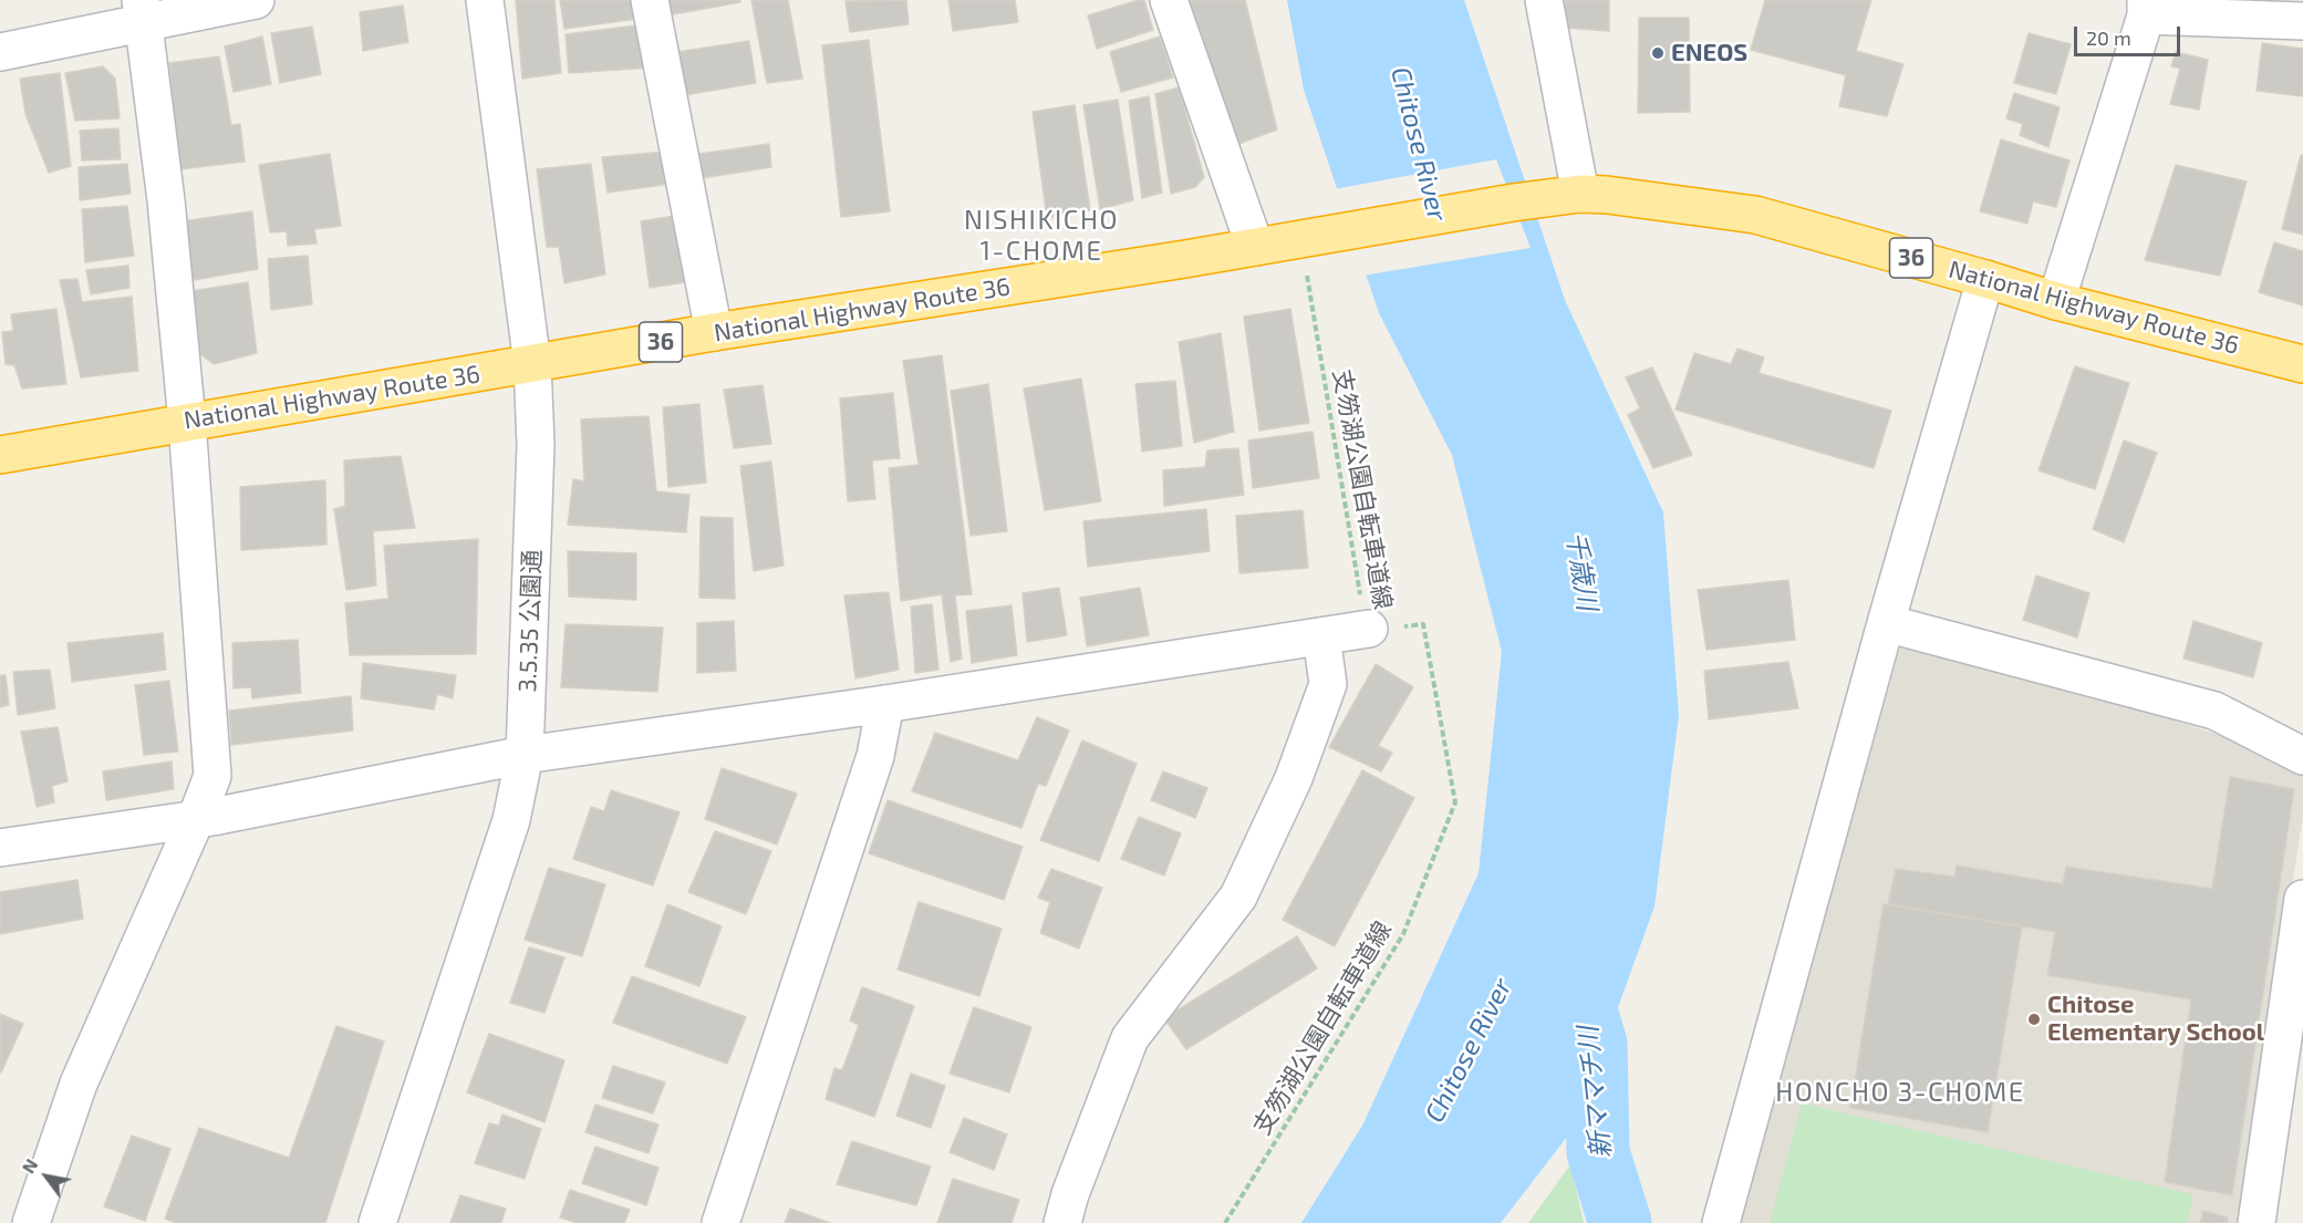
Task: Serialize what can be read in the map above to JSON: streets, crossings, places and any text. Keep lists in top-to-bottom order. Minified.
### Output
{"streets":{"highway":["36","National Highway Route 36"],"street":["3.5.35 公園通"],"path":["支笏湖公園自転車道線"]},"crossings":[["National Highway Route 36","支笏湖公園自転車道線"],["National Highway Route 36","3.5.35 公園通"]],"districts":["NISHIKICHO 1-CHOME","HONCHO 3-CHOME"],"water":["Chitose River","千歳川","新ママチ川"],"places":["ENEOS","Chitose Elementary School"],"scale_bar":"20 m","north":"top left"}
